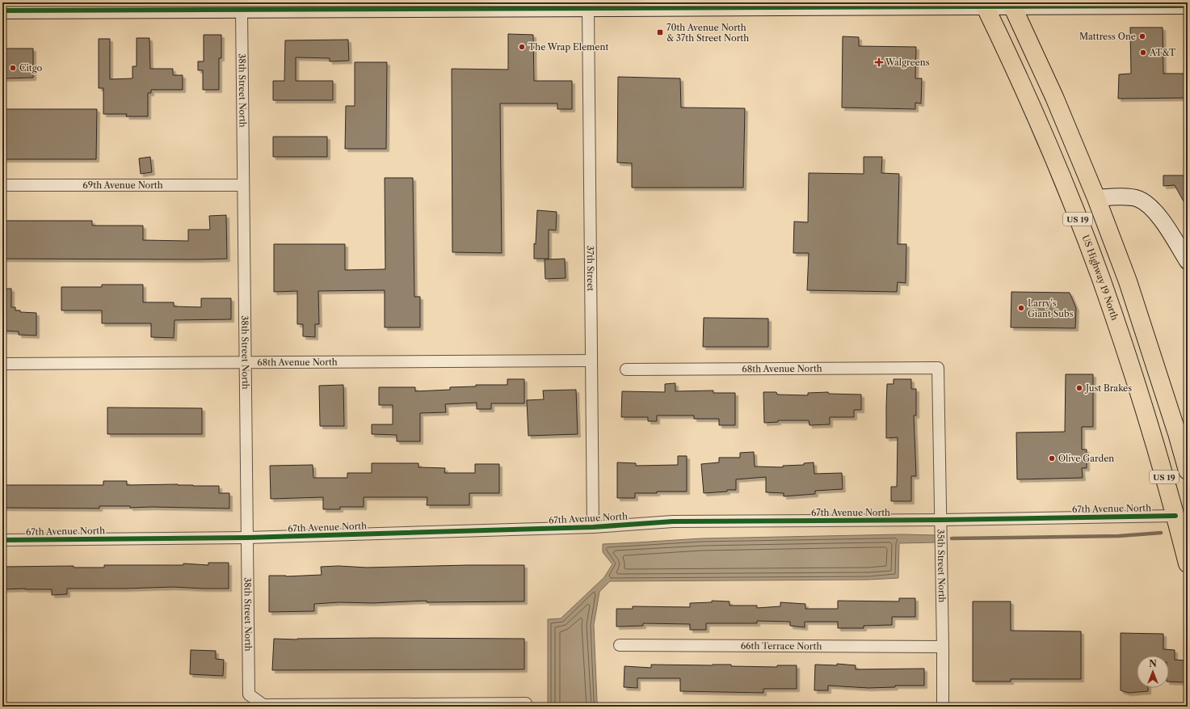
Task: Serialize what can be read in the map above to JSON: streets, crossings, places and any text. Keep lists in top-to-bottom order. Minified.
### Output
{"streets":{"highway":["US 19","US Highway 19 North"],"street":["38th Street North","69th Avenue North","37th Street","68th Avenue North","67th Avenue North","35th Street North","66th Terrace North"]},"crossings":[["38th Street North","69th Avenue North"],["38th Street North","68th Avenue North"],["38th Street North","67th Avenue North"],["37th Street","68th Avenue North"],["37th Street","67th Avenue North"],["US Highway 19 North","67th Avenue North"],["68th Avenue North","35th Street North"],["67th Avenue North","35th Street North"],["35th Street North","66th Terrace North"]],"places":{"transit":["70th Avenue North & 37th Street North"],"other":["Mattress One","The Wrap Element","AT&T","Citgo","Larry's Giant Subs","Just Brakes","Olive Garden"],"health":["Walgreens"]},"north":"top"}
